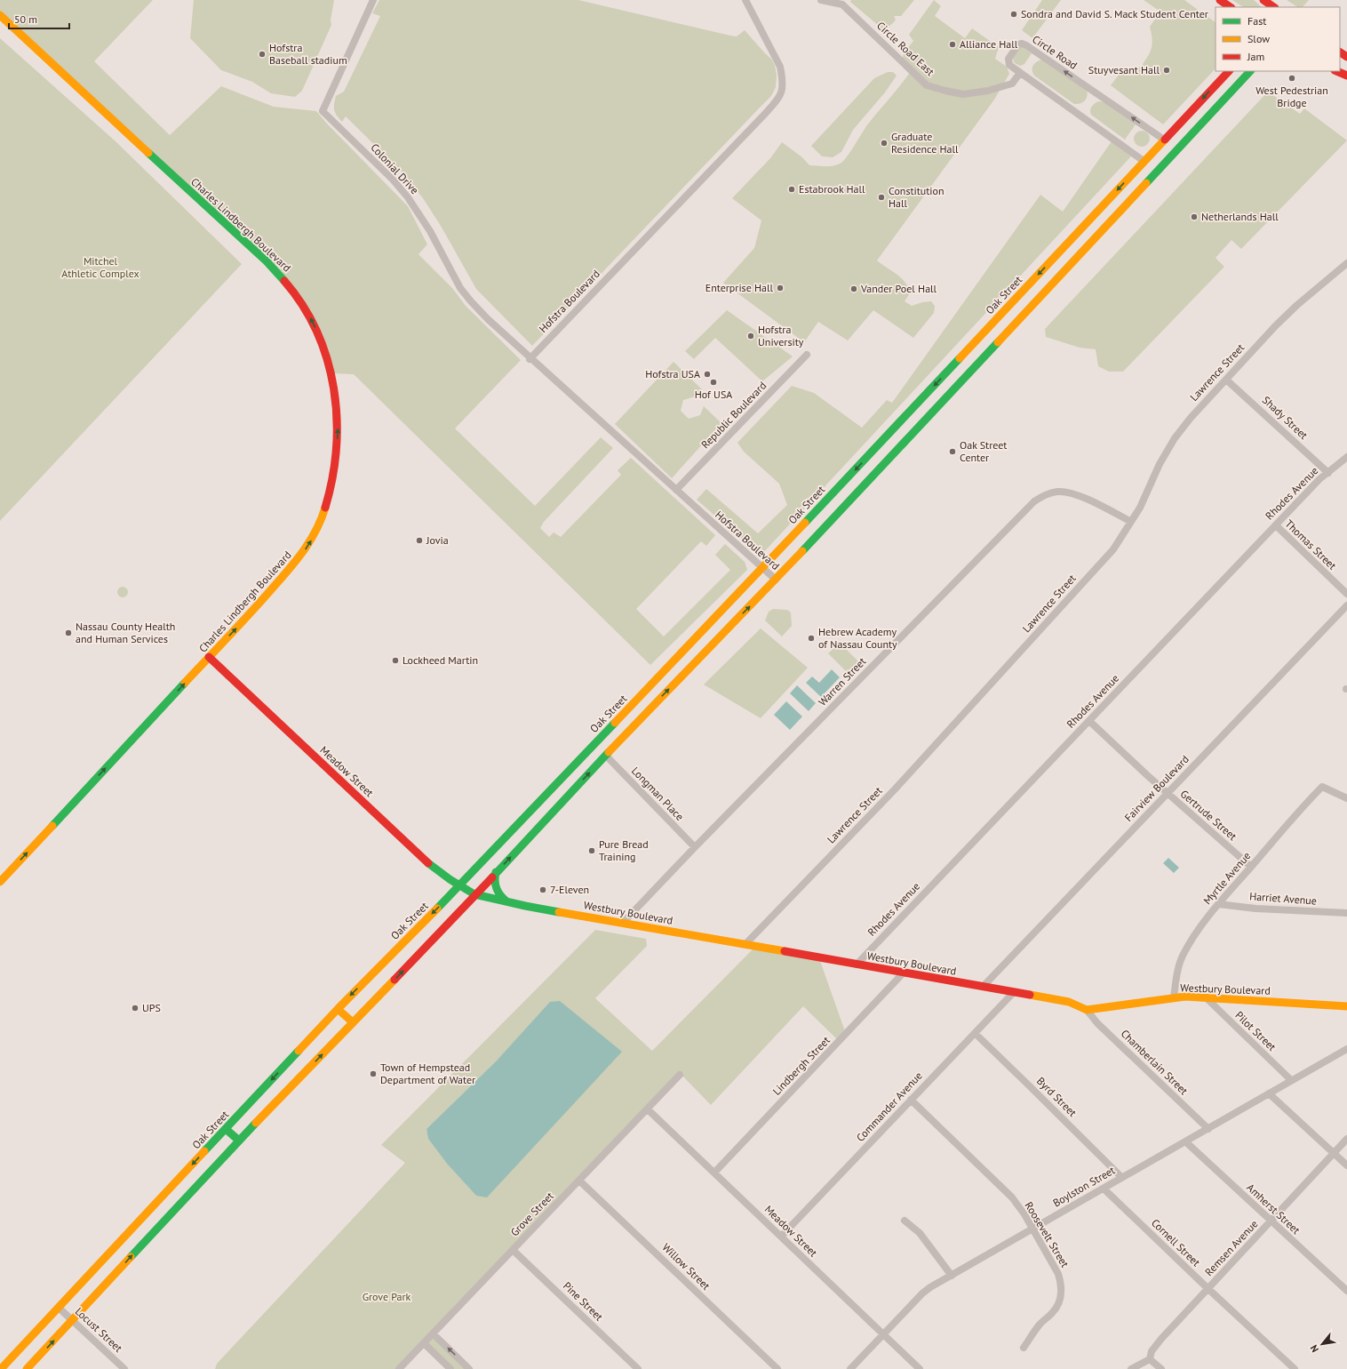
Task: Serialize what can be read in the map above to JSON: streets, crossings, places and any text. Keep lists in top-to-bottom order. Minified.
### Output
{"streets":{"street":["Circle Road East","Circle Road","Colonial Drive","Charles Lindbergh Boulevard","Oak Street","Hofstra Boulevard","Lawrence Street","Republic Boulevard","Shady Street","Rhodes Avenue","Thomas Street","Warren Street","Meadow Street","Fairview Boulevard","Longman Place","Gertrude Street","Myrtle Avenue","Harriet Avenue","Westbury Boulevard","Pilot Street","Chamberlain Street","Lindbergh Street","Byrd Street","Commander Avenue","Boylston Street","Amherst Street","Grove Street","Roosevelt Street","Cornell Street","Remsen Avenue","Willow Street","Pine Street","Locust Street"]},"crossings":[["Circle Road East","Circle Road"],["Circle Road","Oak Street"],["Colonial Drive","Hofstra Boulevard"],["Charles Lindbergh Boulevard","Meadow Street"],["Oak Street","Hofstra Boulevard"],["Oak Street","Meadow Street"],["Oak Street","Locust Street"],["Hofstra Boulevard","Republic Boulevard"],["Lawrence Street","Shady Street"],["Lawrence Street","Warren Street"],["Lawrence Street","Westbury Boulevard"],["Shady Street","Rhodes Avenue"],["Rhodes Avenue","Thomas Street"],["Rhodes Avenue","Gertrude Street"],["Rhodes Avenue","Westbury Boulevard"],["Warren Street","Longman Place"],["Warren Street","Westbury Boulevard"],["Meadow Street","Westbury Boulevard"],["Meadow Street","Lindbergh Street"],["Meadow Street","Commander Avenue"],["Meadow Street","Boylston Street"],["Meadow Street","Grove Street"],["Fairview Boulevard","Gertrude Street"],["Fairview Boulevard","Westbury Boulevard"],["Gertrude Street","Myrtle Avenue"],["Myrtle Avenue","Harriet Avenue"],["Myrtle Avenue","Westbury Boulevard"],["Westbury Boulevard","Pilot Street"],["Westbury Boulevard","Chamberlain Street"],["Westbury Boulevard","Lindbergh Street"],["Westbury Boulevard","Commander Avenue"],["Pilot Street","Boylston Street"],["Chamberlain Street","Boylston Street"],["Byrd Street","Commander Avenue"],["Byrd Street","Boylston Street"],["Commander Avenue","Roosevelt Street"],["Boylston Street","Amherst Street"],["Boylston Street","Roosevelt Street"],["Boylston Street","Cornell Street"],["Amherst Street","Remsen Avenue"],["Grove Street","Willow Street"],["Grove Street","Pine Street"],["Cornell Street","Remsen Avenue"]],"parks":["Mitchel Athletic Complex","Grove Park"],"places":["Sondra and David S. Mack Student Center","Alliance Hall","Hofstra Baseball stadium","Stuyvesant Hall","West Pedestrian Bridge","Graduate Residence Hall","Estabrook Hall","Constitution Hall","Netherlands Hall","Enterprise Hall","Vander Poel Hall","Hofstra University","Hofstra USA","Hof USA","Oak Street Center","Jovia","Nassau County Health and Human Services","Hebrew Academy of Nassau County","Lockheed Martin","Pure Bread Training","7-Eleven","UPS","Town of Hempstead Department of Water"],"legend":["Fast","Slow","Jam"],"scale_bar":"50 m","north":"bottom left"}
